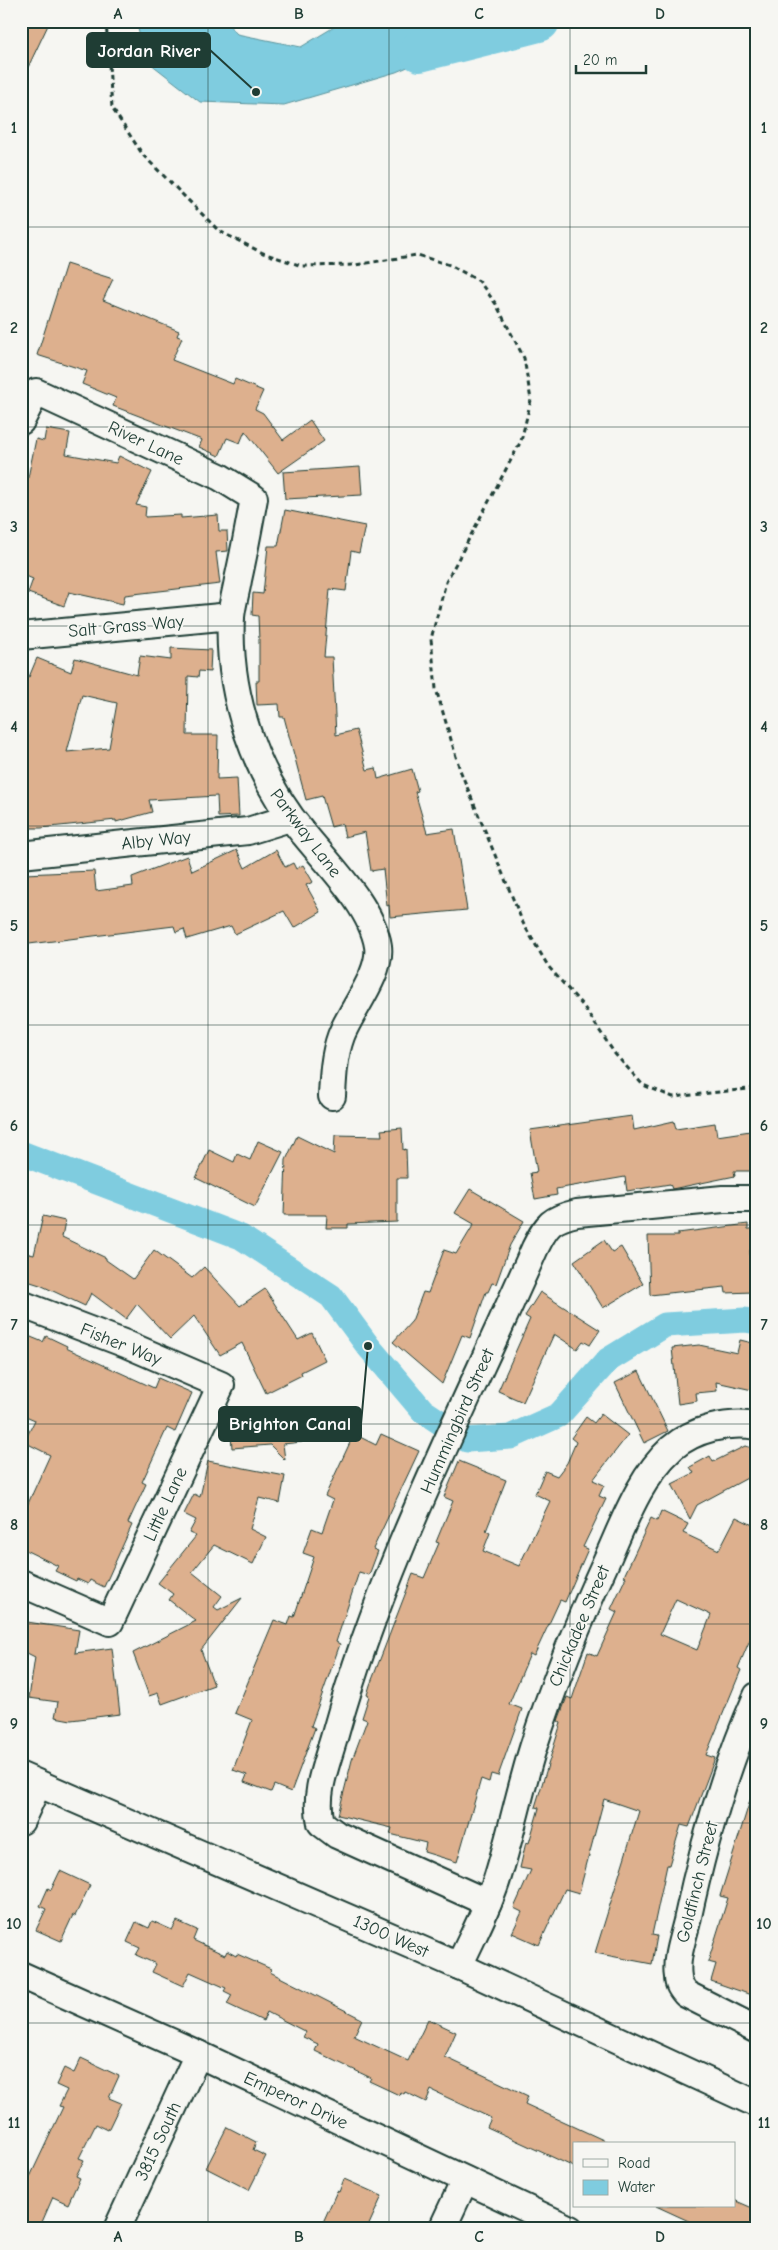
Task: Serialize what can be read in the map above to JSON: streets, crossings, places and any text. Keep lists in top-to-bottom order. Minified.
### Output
{"streets":{"street":["River Lane","Salt Grass Way","Parkway Lane","Alby Way","Fisher Way","Hummingbird Street","Little Lane","Chickadee Street","Goldfinch Street","1300 West","Emperor Drive","3815 South"]},"crossings":[["River Lane","Parkway Lane"],["Salt Grass Way","Parkway Lane"],["Parkway Lane","Alby Way"],["Fisher Way","Little Lane"],["Hummingbird Street","Chickadee Street"],["Chickadee Street","1300 West"],["Emperor Drive","3815 South"]],"places":["Jordan River","Brighton Canal"],"legend":["Road","Water"],"scale_bar":"20 m","grid":{"columns":["A","B","C","D"],"rows":["1","2","3","4","5","6","7","8","9","10","11"]}}
